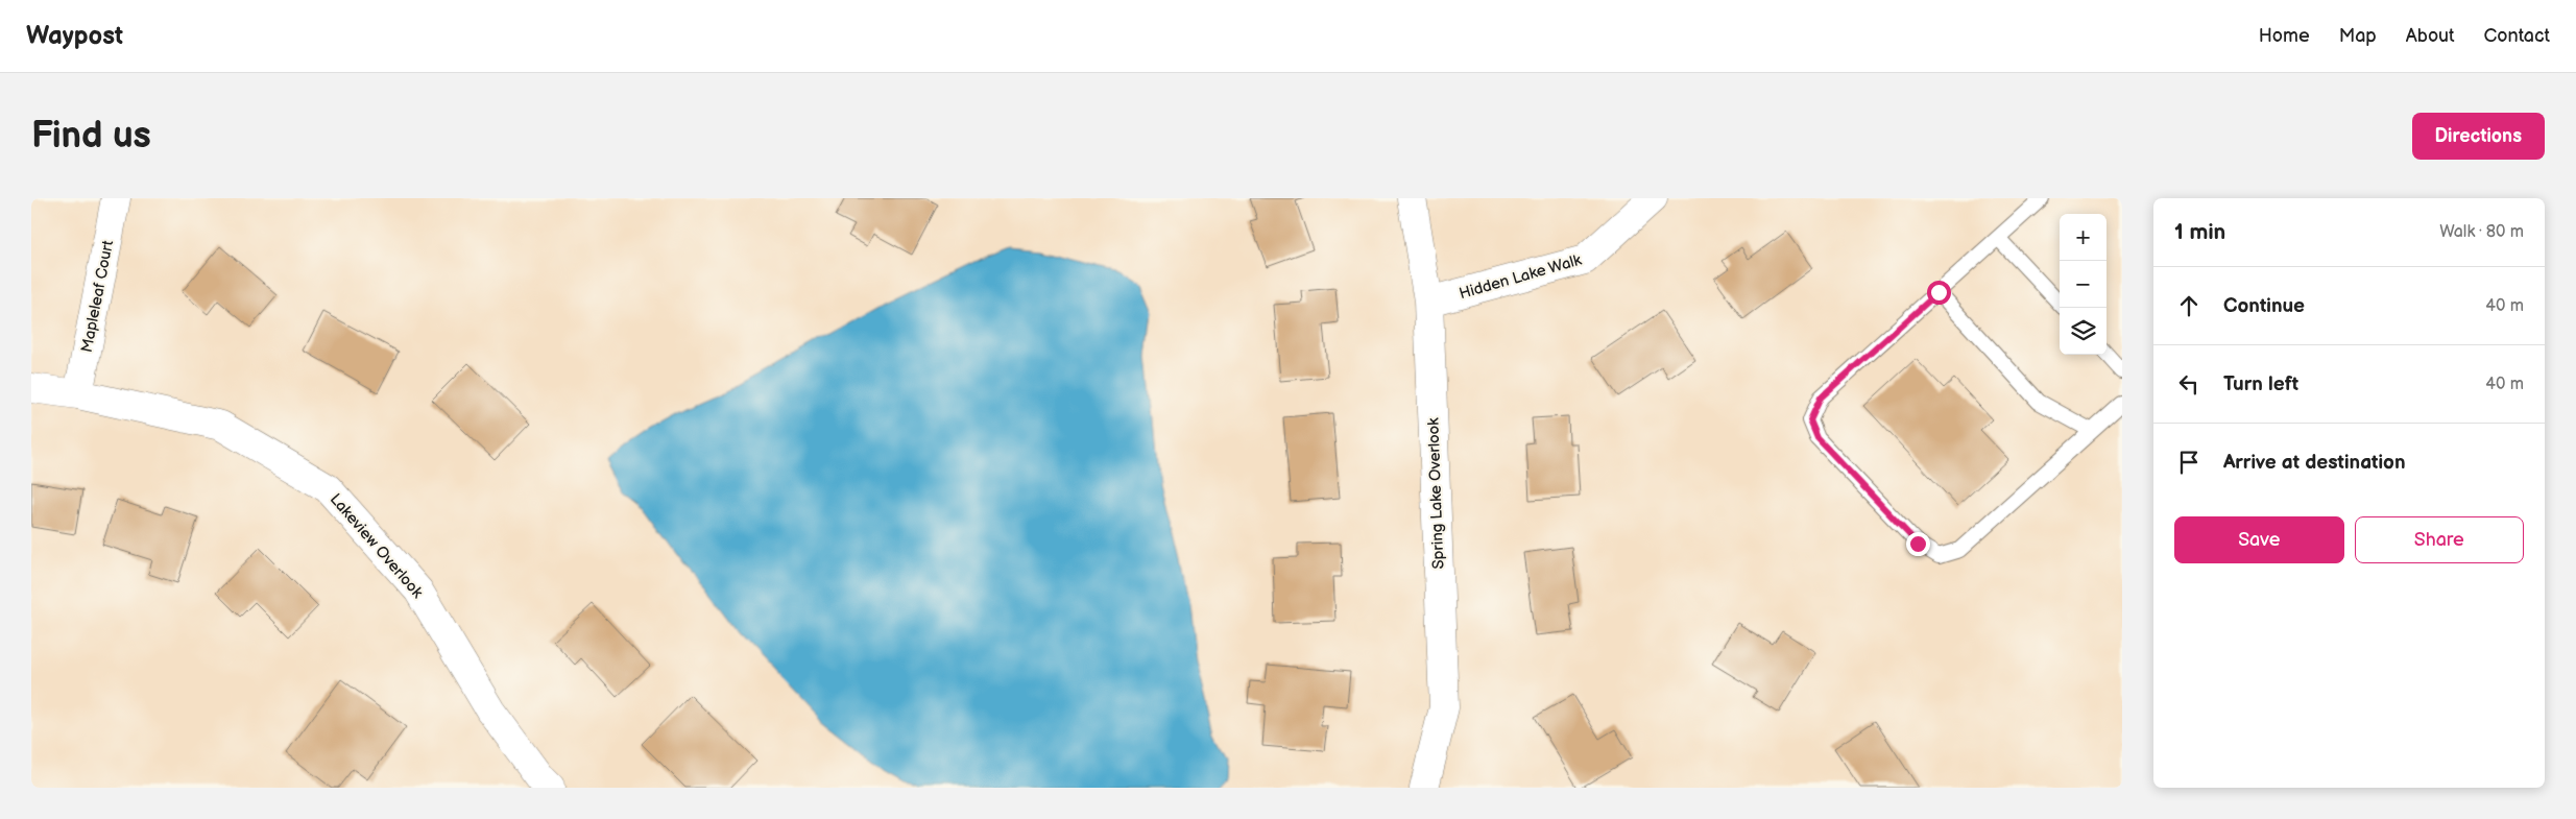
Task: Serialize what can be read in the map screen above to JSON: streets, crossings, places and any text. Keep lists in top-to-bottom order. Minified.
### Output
{"streets":{"street":["Hidden Lake Walk","Mapleleaf Court","Spring Lake Overlook","Lakeview Overlook"]},"crossings":[["Hidden Lake Walk","Spring Lake Overlook"],["Mapleleaf Court","Lakeview Overlook"]],"page":{"header":"Waypost","nav":["Home","Map","About","Contact"],"buttons":["Directions",["Save","Share"]],"title":"Find us","heading":["1 min","Walk · 80 m"],"map_buttons":["+","−"],"list":[["Continue","40 m"],["Turn left","40 m"],"Arrive at destination"]}}
